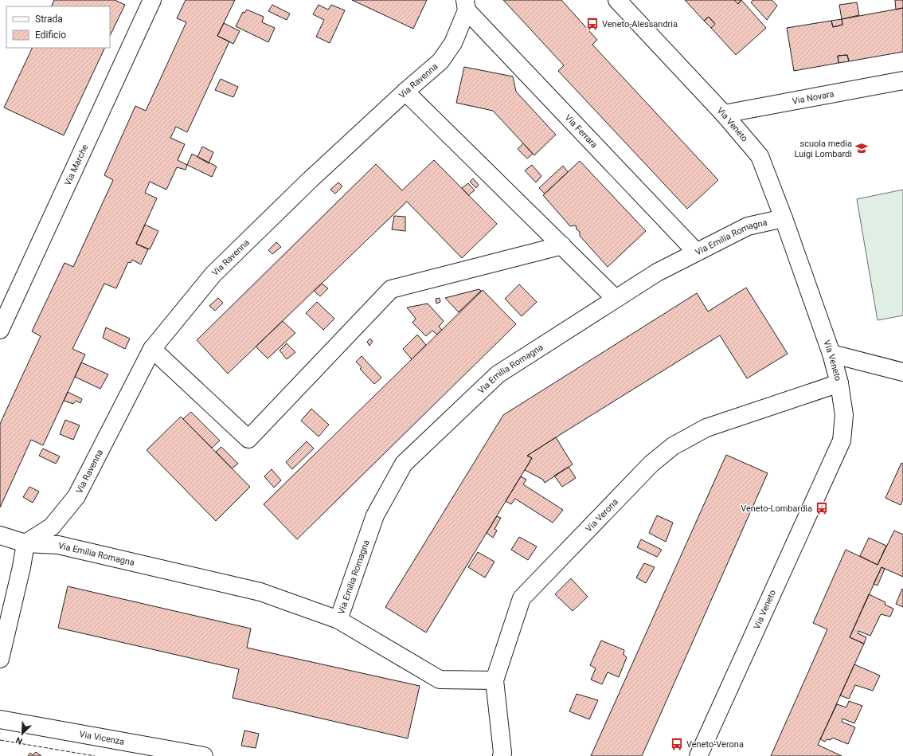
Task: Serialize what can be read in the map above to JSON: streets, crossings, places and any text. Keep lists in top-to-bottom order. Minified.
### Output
{"streets":{"street":["Via Ravenna","Via Novara","Via Veneto","Via Ferrara","Via Marche","Via Emilia Romagna","Via Verona","Via Vicenza"]},"crossings":[["Via Ravenna","Via Ferrara"],["Via Ravenna","Via Emilia Romagna"],["Via Novara","Via Veneto"],["Via Veneto","Via Emilia Romagna"],["Via Veneto","Via Verona"],["Via Ferrara","Via Emilia Romagna"],["Via Emilia Romagna","Via Verona"]],"places":{"bus stop":["Veneto-Alessandria","Veneto-Lombardia","Veneto-Verona"],"school or university":["scuola media Luigi Lombardi"]},"legend":["Strada","Edificio"],"north":"bottom left"}
